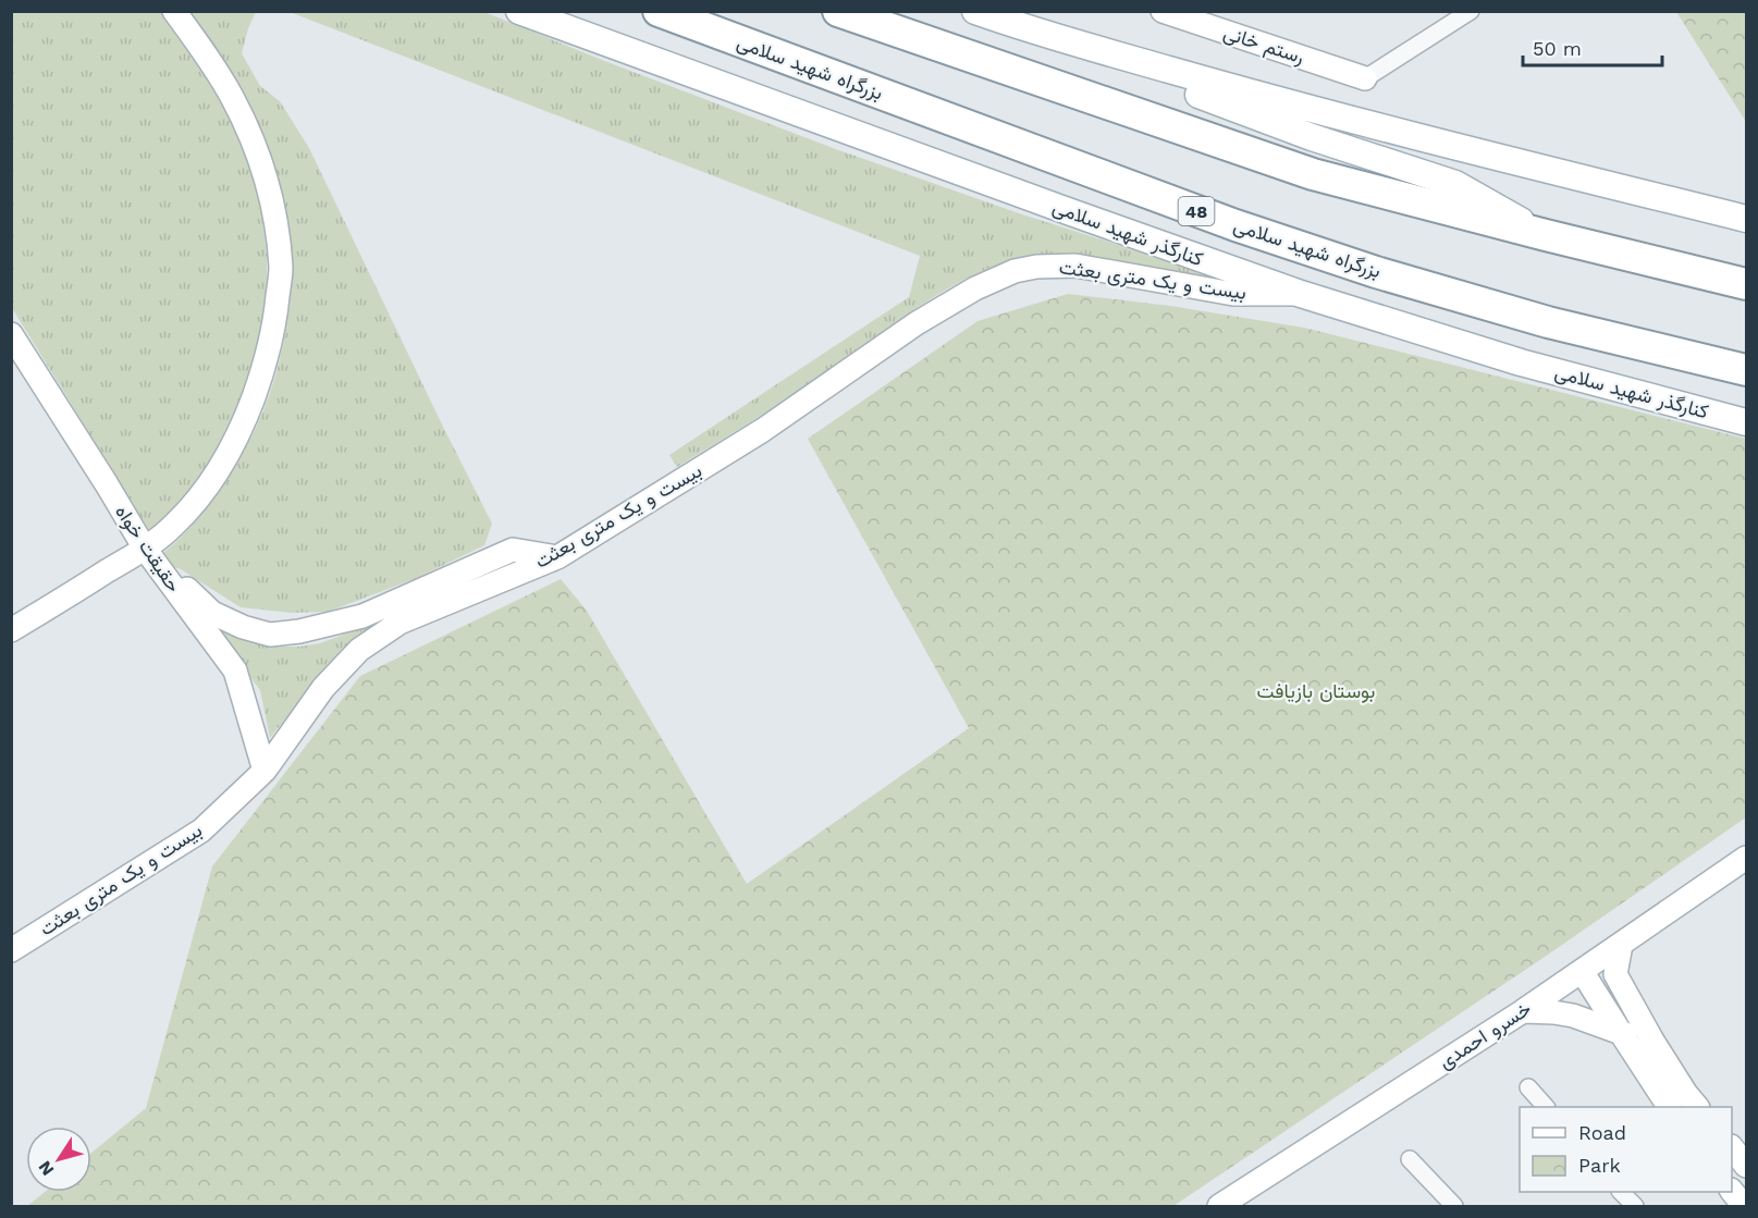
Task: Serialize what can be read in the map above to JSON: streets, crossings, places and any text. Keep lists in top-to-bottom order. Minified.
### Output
{"streets":{"highway":["بزرگراه شهید سلامی","48"],"main road":["کنارگذر شهید سلامی"],"street":["رستم خانی","بیست و یک متری بعثت","حقیقت خواه","خسرو احمدی"]},"crossings":[["کنارگذر شهید سلامی","بیست و یک متری بعثت"],["بیست و یک متری بعثت","حقیقت خواه"]],"parks":["بوستان بازیافت"],"legend":["Road","Park"],"scale_bar":"50 m","north":"bottom left"}
